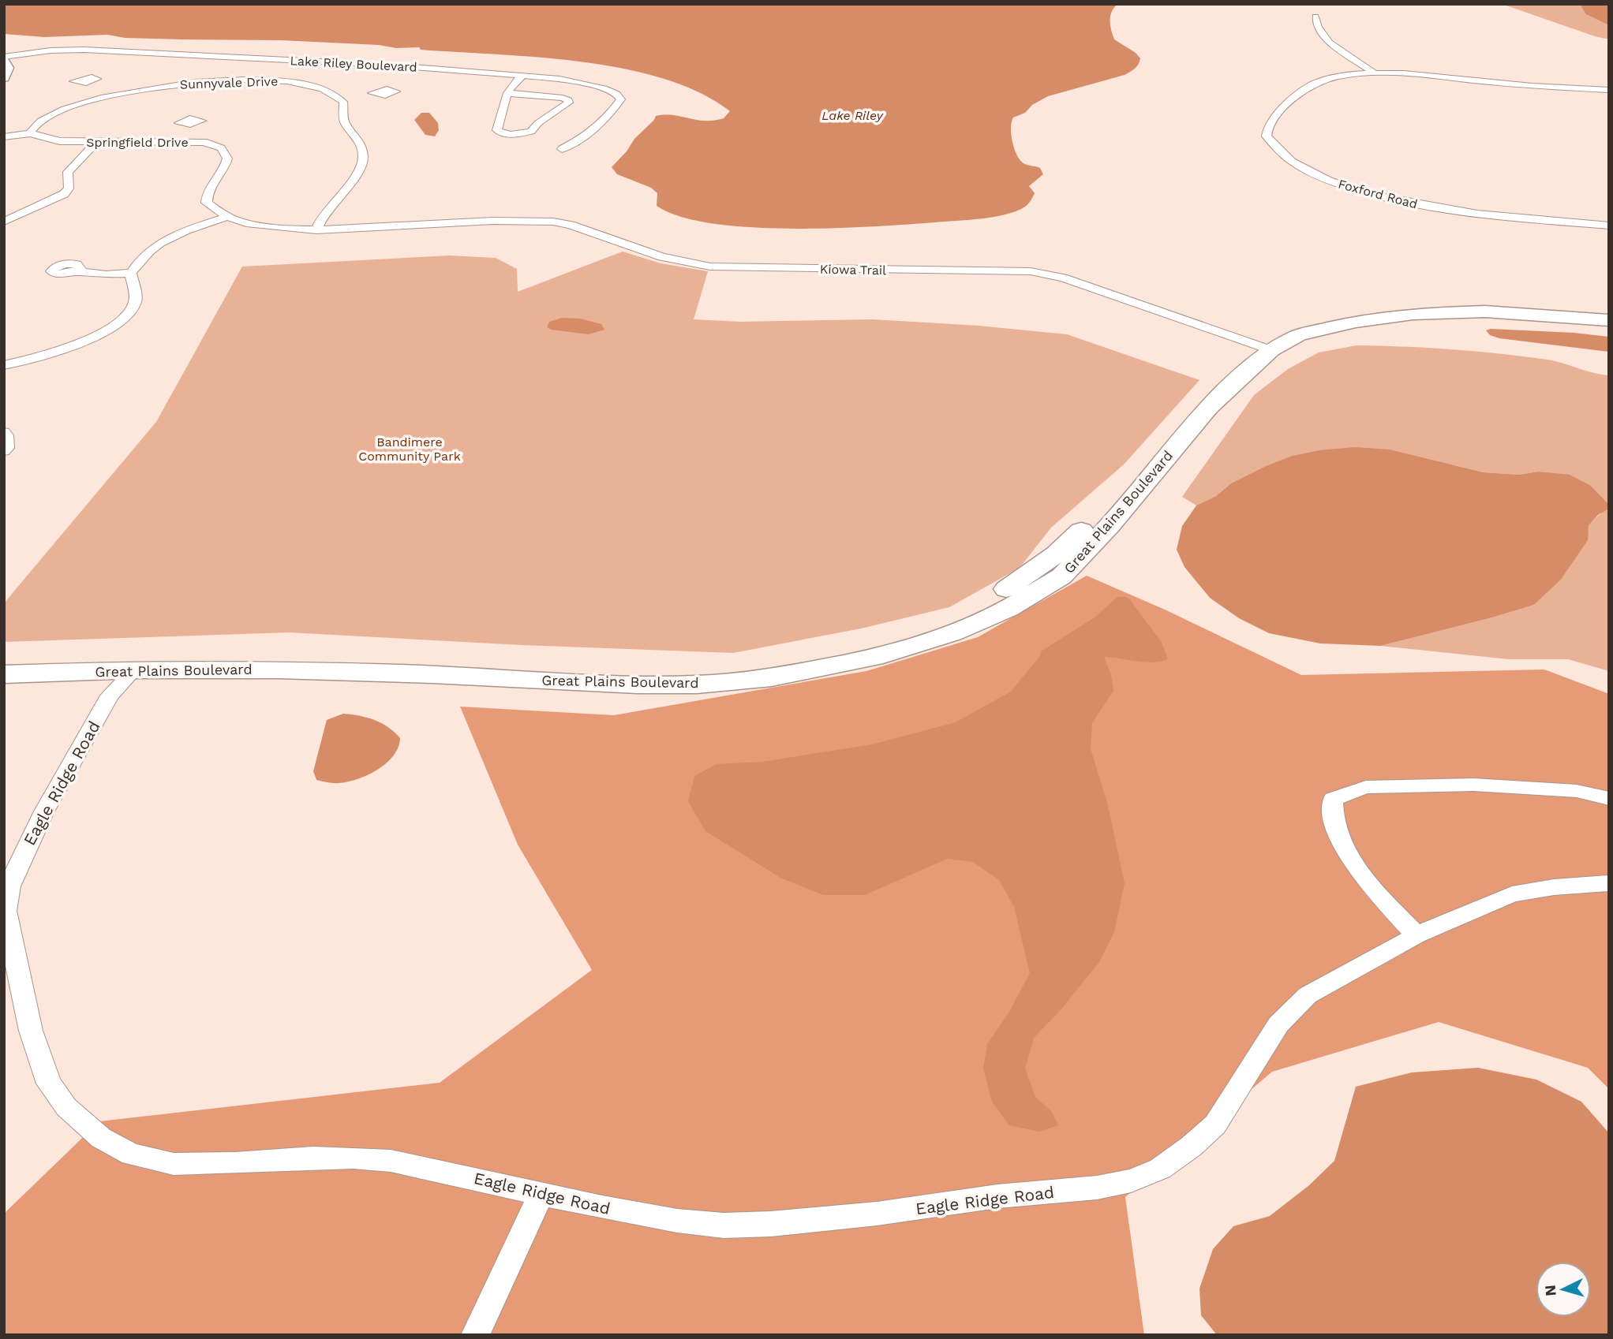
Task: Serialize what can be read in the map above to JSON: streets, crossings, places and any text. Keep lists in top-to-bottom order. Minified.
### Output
{"streets":{"main road":["Great Plains Boulevard"],"street":["Lake Riley Boulevard","Sunnyvale Drive","Springfield Drive","Foxford Road","Kiowa Trail","Eagle Ridge Road"]},"crossings":[["Sunnyvale Drive","Springfield Drive"],["Springfield Drive","Kiowa Trail"],["Kiowa Trail","Great Plains Boulevard"],["Great Plains Boulevard","Eagle Ridge Road"]],"water":["Lake Riley"],"parks":["Bandimere Community Park"],"north":"left"}
